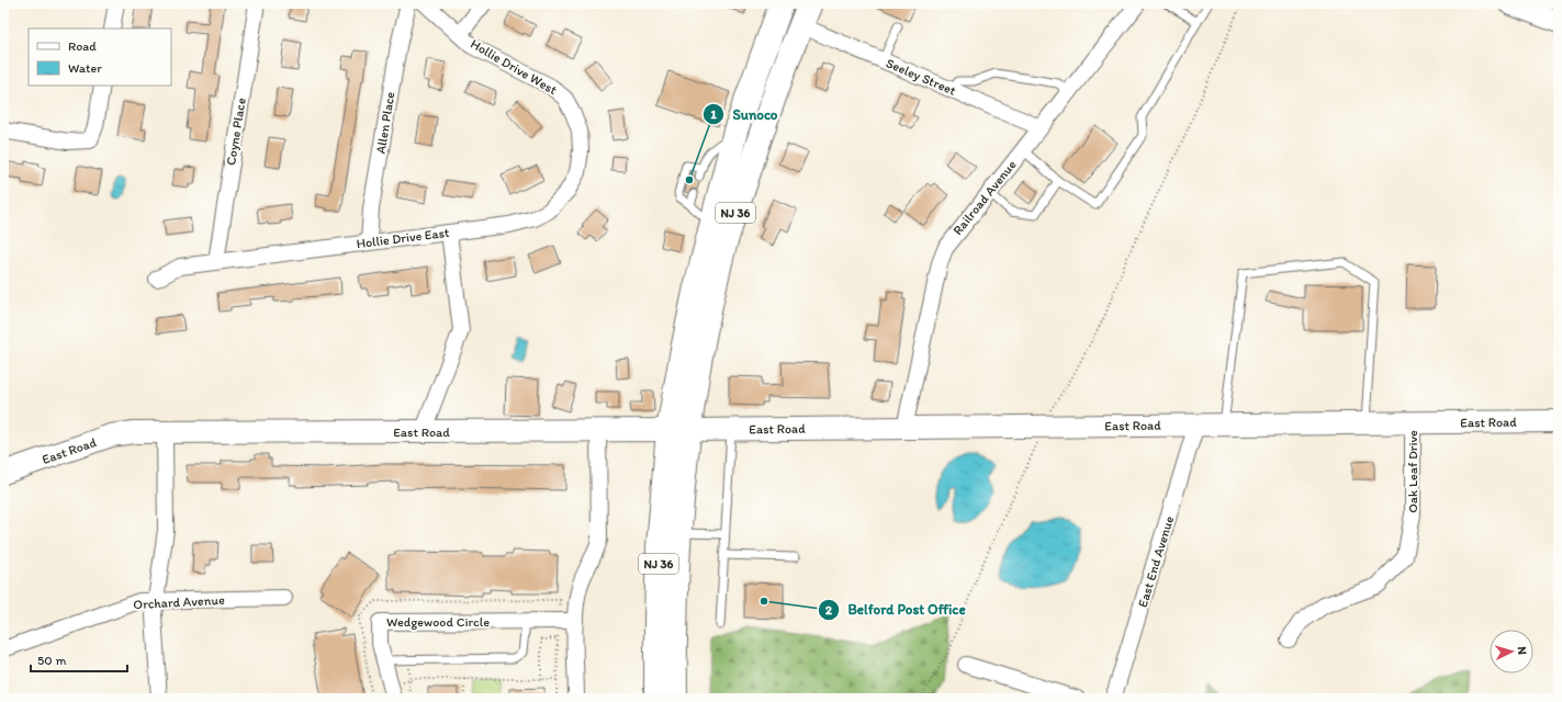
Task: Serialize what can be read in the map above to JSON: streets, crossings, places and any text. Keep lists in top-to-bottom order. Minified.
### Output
{"streets":{"highway":["NJ 36"],"street":["Hollie Drive West","Seeley Street","Allen Place","Coyne Place","Railroad Avenue","Hollie Drive East","East Road","Oak Leaf Drive","East End Avenue","Orchard Avenue","Wedgewood Circle"]},"crossings":[["Hollie Drive West","Hollie Drive East"],["Seeley Street","Railroad Avenue"],["Seeley Street","NJ 36"],["Allen Place","Hollie Drive East"],["Coyne Place","Hollie Drive East"],["Railroad Avenue","East Road"],["NJ 36","East Road"],["East Road","Oak Leaf Drive"],["East Road","East End Avenue"]],"places":["Sunoco","Belford Post Office"],"legend":["Road","Water"],"scale_bar":"50 m","north":"right"}
